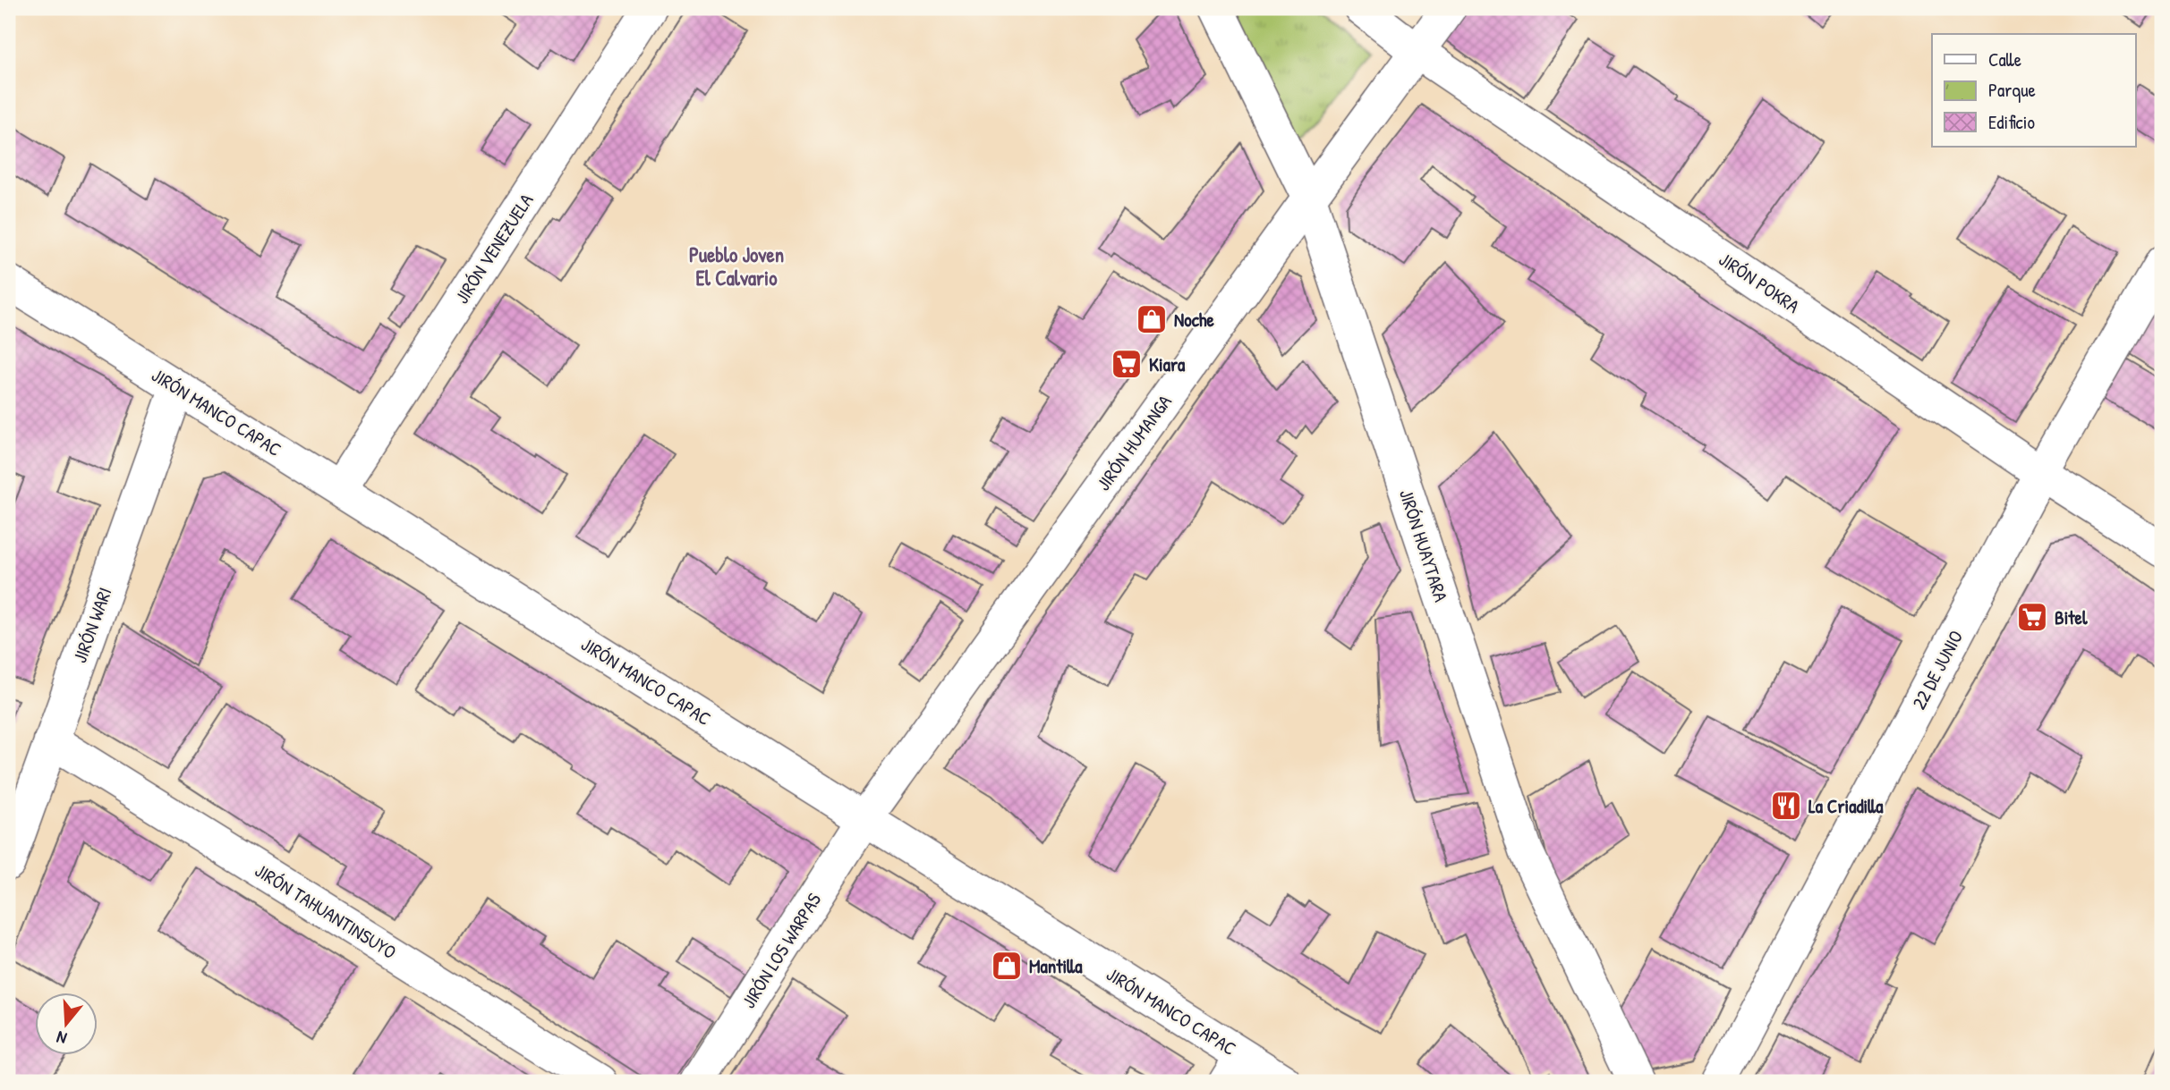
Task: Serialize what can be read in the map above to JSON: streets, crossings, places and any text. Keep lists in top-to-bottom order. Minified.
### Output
{"streets":{"street":["JIRÓN VENEZUELA","JIRÓN POKRA","JIRÓN MANCO CAPAC","JIRÓN HUMANGA","JIRÓN HUAYTARA","JIRÓN WARI","22 DE JUNIO","JIRÓN TAHUANTINSUYO","JIRÓN LOS WARPAS"]},"crossings":[["JIRÓN VENEZUELA","JIRÓN MANCO CAPAC"],["JIRÓN POKRA","JIRÓN HUMANGA"],["JIRÓN POKRA","22 DE JUNIO"],["JIRÓN MANCO CAPAC","JIRÓN HUMANGA"],["JIRÓN MANCO CAPAC","JIRÓN WARI"],["JIRÓN MANCO CAPAC","JIRÓN LOS WARPAS"],["JIRÓN HUMANGA","JIRÓN HUAYTARA"],["JIRÓN HUMANGA","JIRÓN LOS WARPAS"],["JIRÓN WARI","JIRÓN TAHUANTINSUYO"]],"districts":["Pueblo Joven El Calvario"],"places":{"shop":["Noche","Mantilla"],"supermarket":["Kiara","Bitel"],"restaurant":["La Criadilla"]},"legend":["Calle","Parque","Edificio"],"north":"bottom"}
